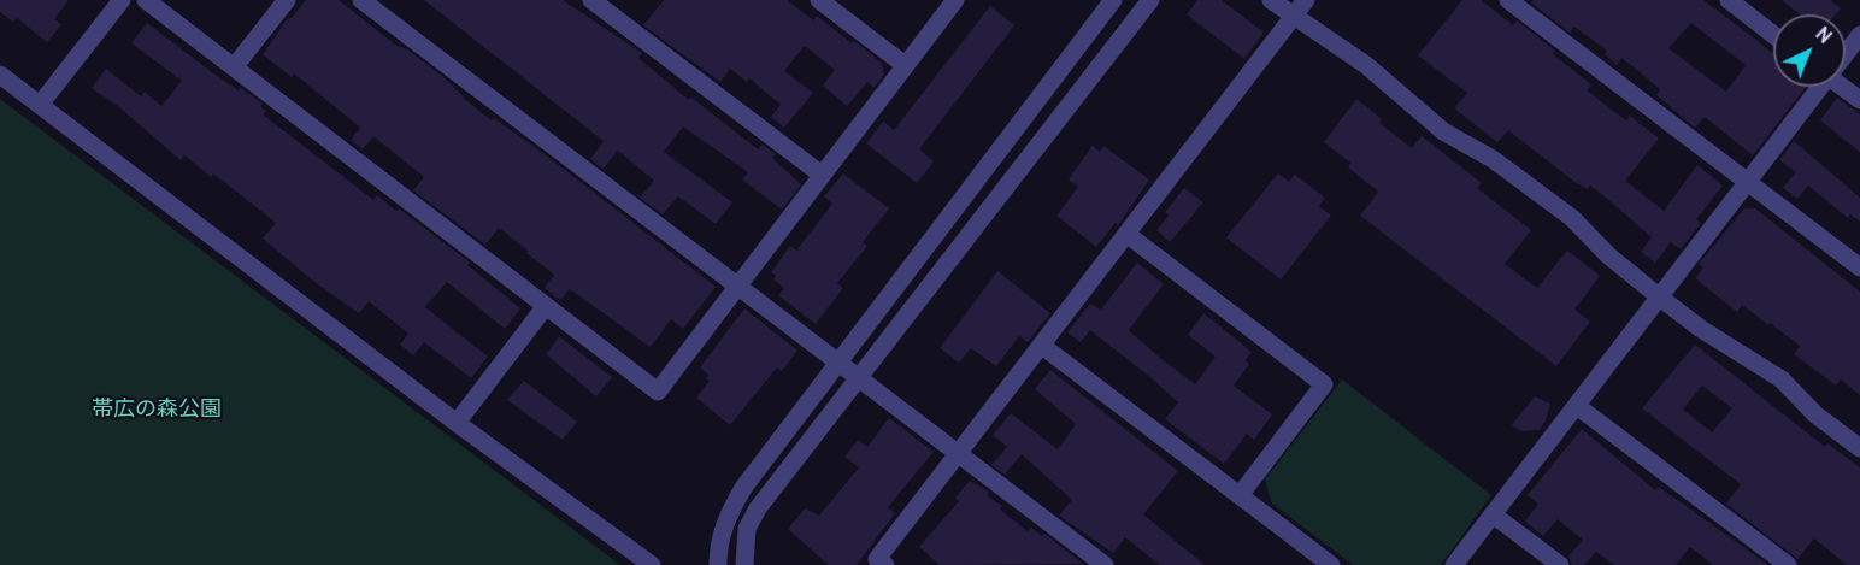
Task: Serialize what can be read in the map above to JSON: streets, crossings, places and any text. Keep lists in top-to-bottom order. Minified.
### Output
{"parks":["帯広の森公園"],"north":"top right"}
